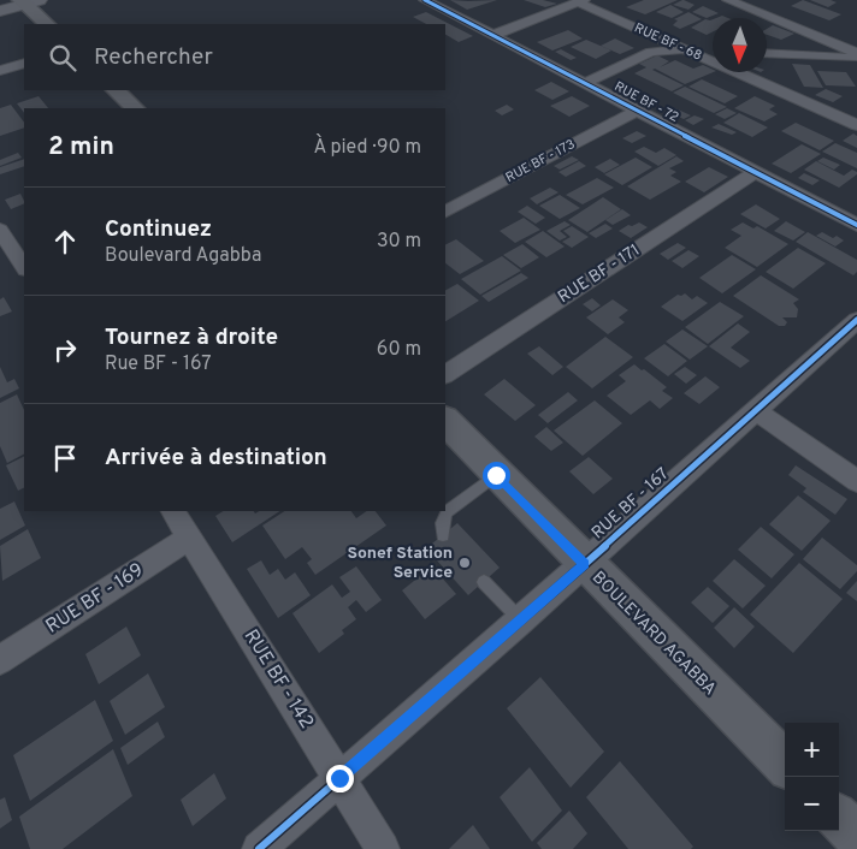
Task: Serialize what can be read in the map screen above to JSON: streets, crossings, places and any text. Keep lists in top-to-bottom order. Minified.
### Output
{"streets":{"main road":["BOULEVARD AGABBA"],"street":["RUE BF - 68","RUE BF - 72","RUE BF - 173","RUE BF - 171","RUE BF - 167","RUE BF - 169","RUE BF - 142"]},"crossings":[["RUE BF - 72","RUE BF - 173"],["RUE BF - 72","RUE BF - 171"],["RUE BF - 167","BOULEVARD AGABBA"],["RUE BF - 167","RUE BF - 142"],["RUE BF - 169","RUE BF - 142"]],"places":["Sonef Station Service"],"north":"bottom","page":{"search":"Rechercher","heading":["2 min","À pied · 90 m"],"list":[["Continuez","Boulevard Agabba","30 m"],["Tournez à droite","Rue BF - 167","60 m"],"Arrivée à destination"],"map_buttons":["+","−"]}}
